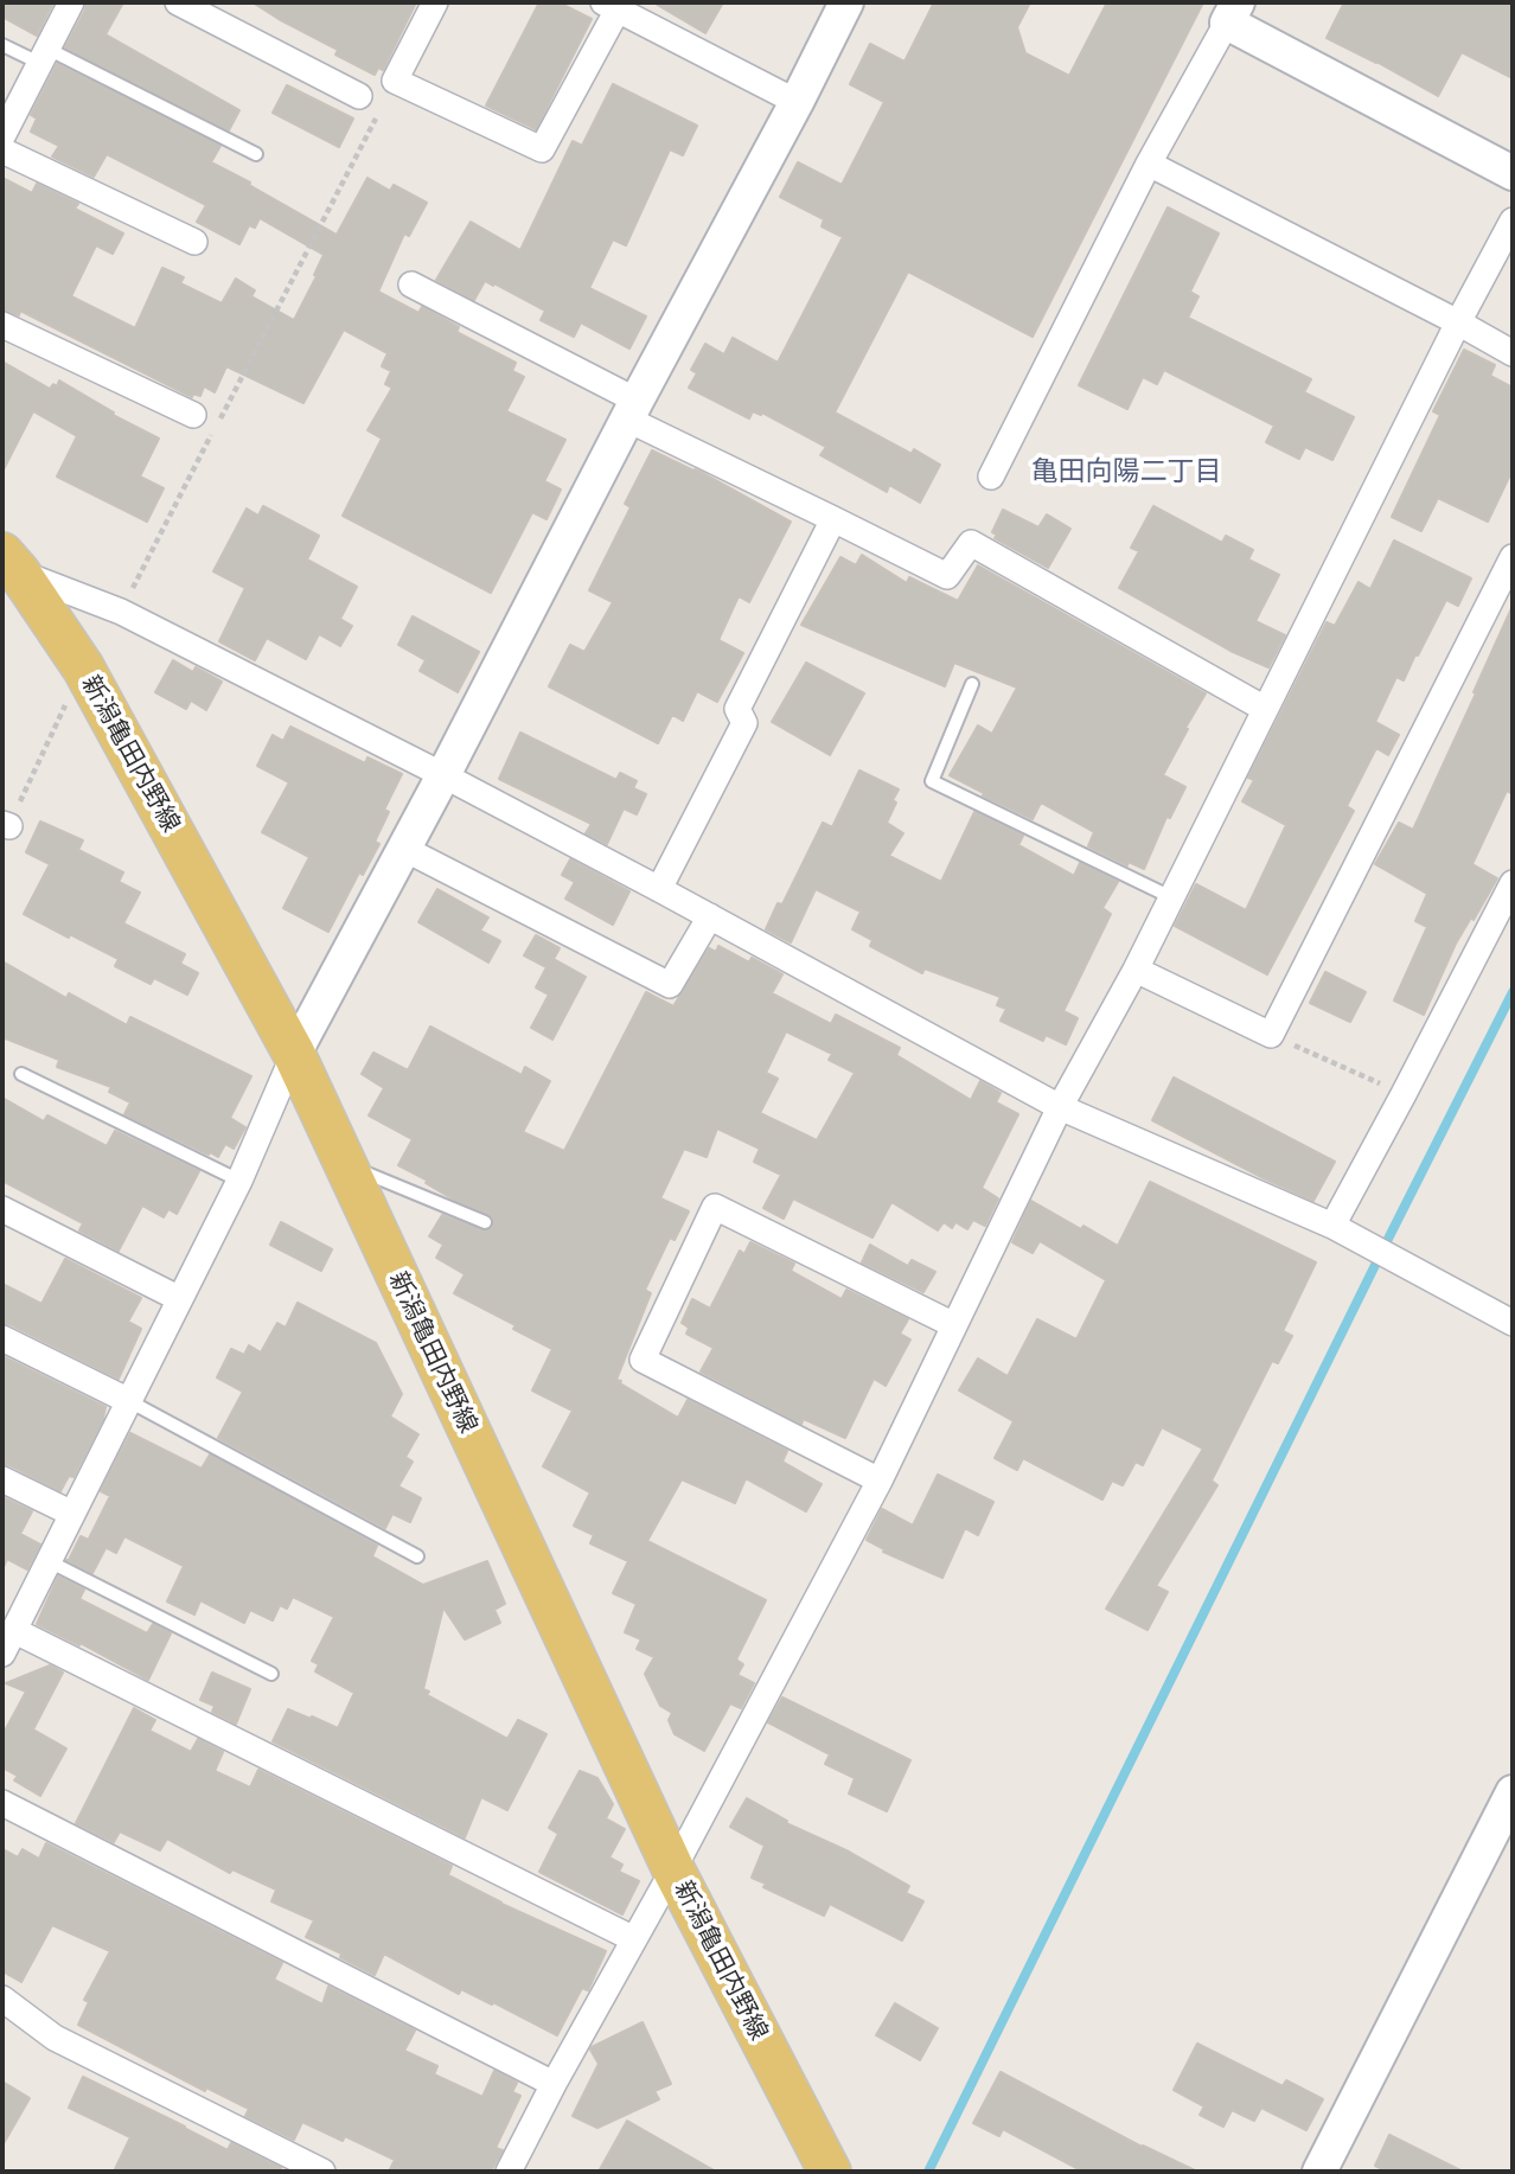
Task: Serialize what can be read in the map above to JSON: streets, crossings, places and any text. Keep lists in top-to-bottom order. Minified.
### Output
{"streets":{"main road":["新潟亀田内野線"]},"districts":["亀田向陽二丁目"]}
